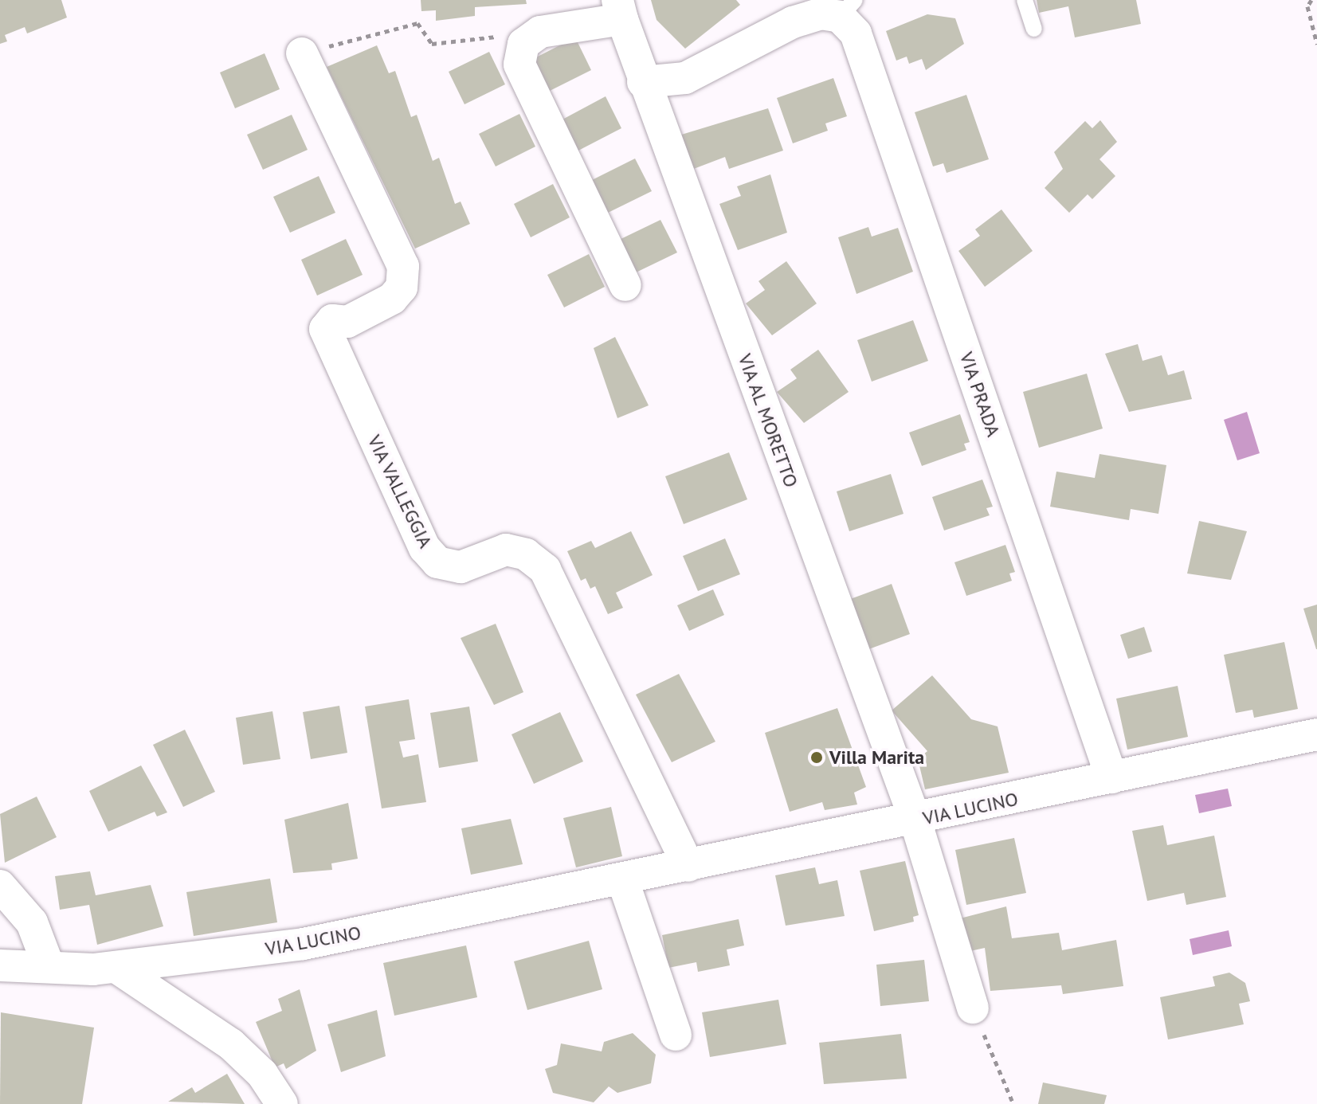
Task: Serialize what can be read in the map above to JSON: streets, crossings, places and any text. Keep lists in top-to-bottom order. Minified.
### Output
{"streets":{"street":["VIA PRADA","VIA AL MORETTO","VIA VALLEGGIA","VIA LUCINO"]},"crossings":[["VIA PRADA","VIA AL MORETTO"],["VIA PRADA","VIA LUCINO"],["VIA AL MORETTO","VIA LUCINO"],["VIA VALLEGGIA","VIA LUCINO"]],"places":["Villa Marita"]}
